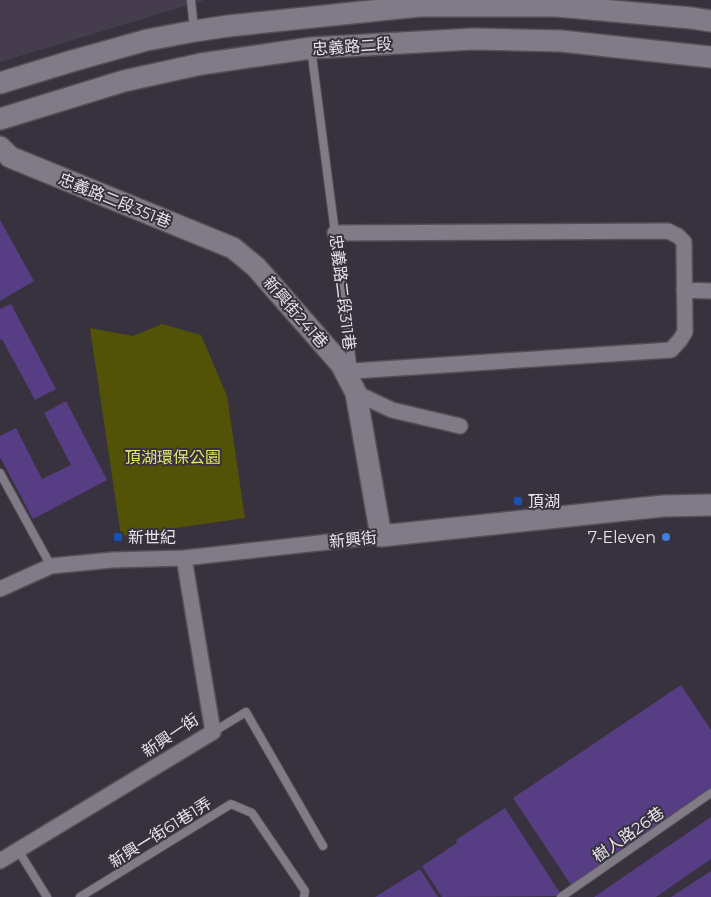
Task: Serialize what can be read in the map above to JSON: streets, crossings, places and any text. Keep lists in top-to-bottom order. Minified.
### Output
{"streets":{"main road":["忠義路二段","忠義路二段351巷","忠義路二段311巷","新興街241巷","新興街"],"street":["新興一街"],"lane":["新興一街61巷1弄","樹人路26巷"]},"crossings":[["忠義路二段","忠義路二段311巷"],["忠義路二段351巷","新興街241巷"],["忠義路二段311巷","新興街241巷"],["忠義路二段311巷","新興街"],["新興街","新興一街"]],"parks":["頂湖環保公園"],"places":{"transit":["頂湖","新世紀"],"other":["7-Eleven"]}}
